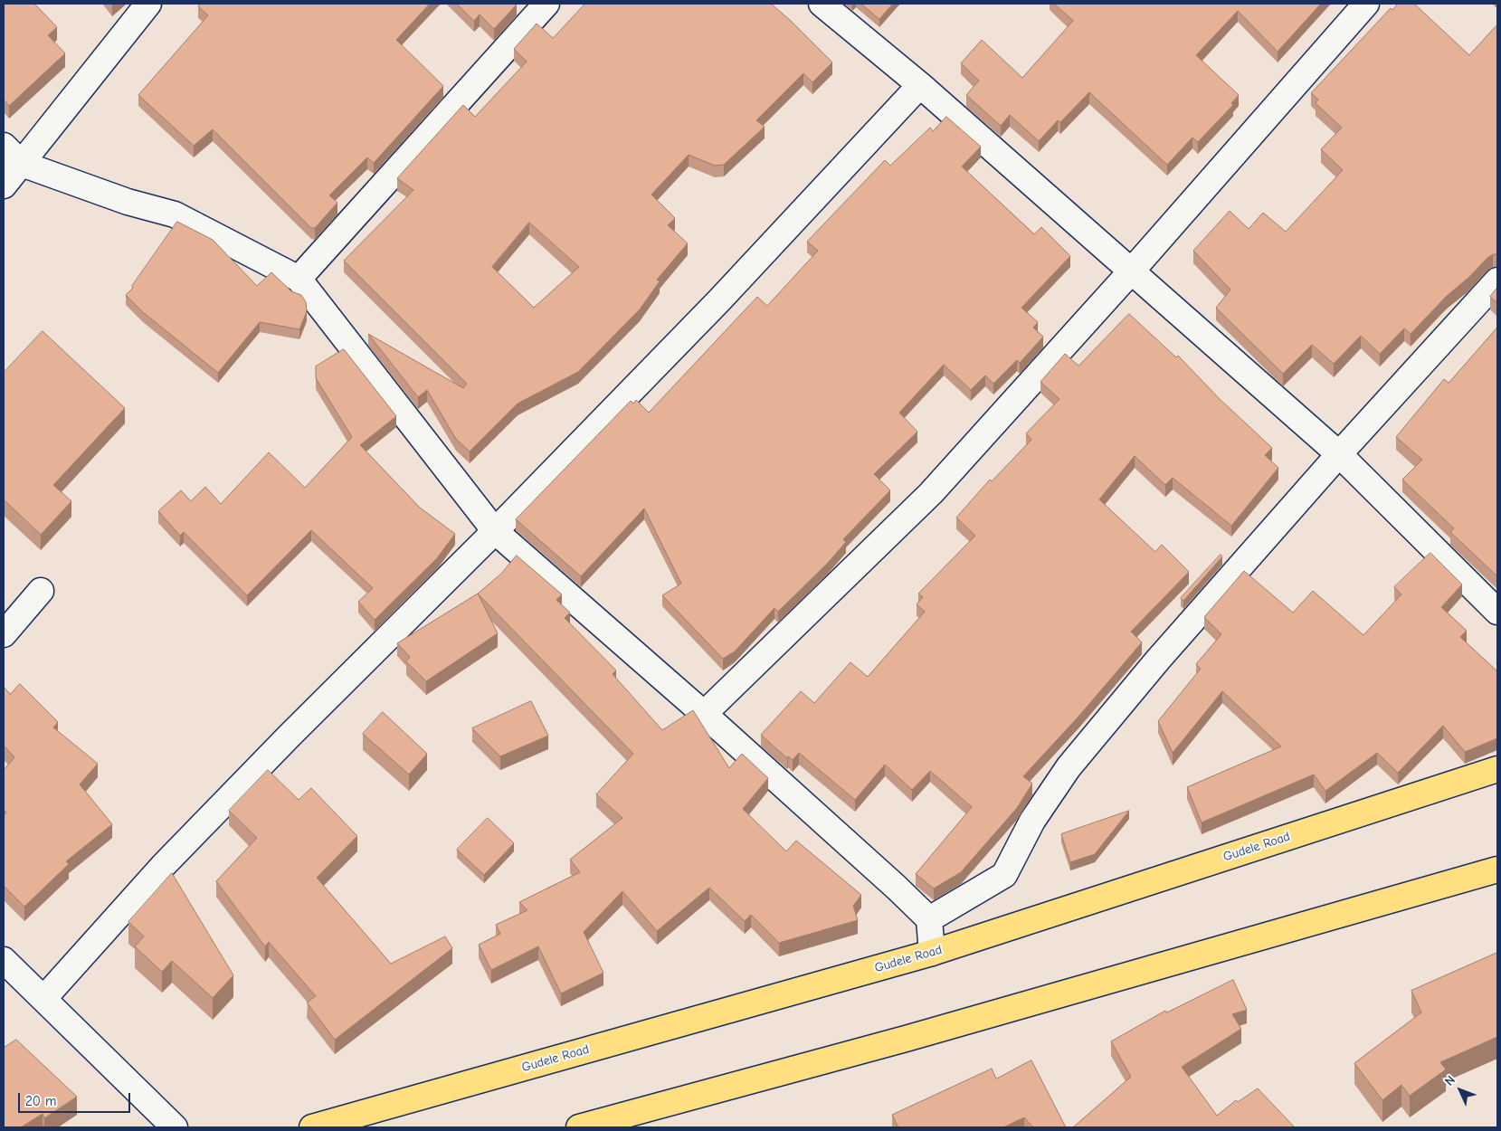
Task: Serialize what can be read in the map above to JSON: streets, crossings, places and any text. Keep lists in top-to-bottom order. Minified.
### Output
{"streets":{"highway":["Gudele Road"]},"scale_bar":"20 m","north":"top left"}
